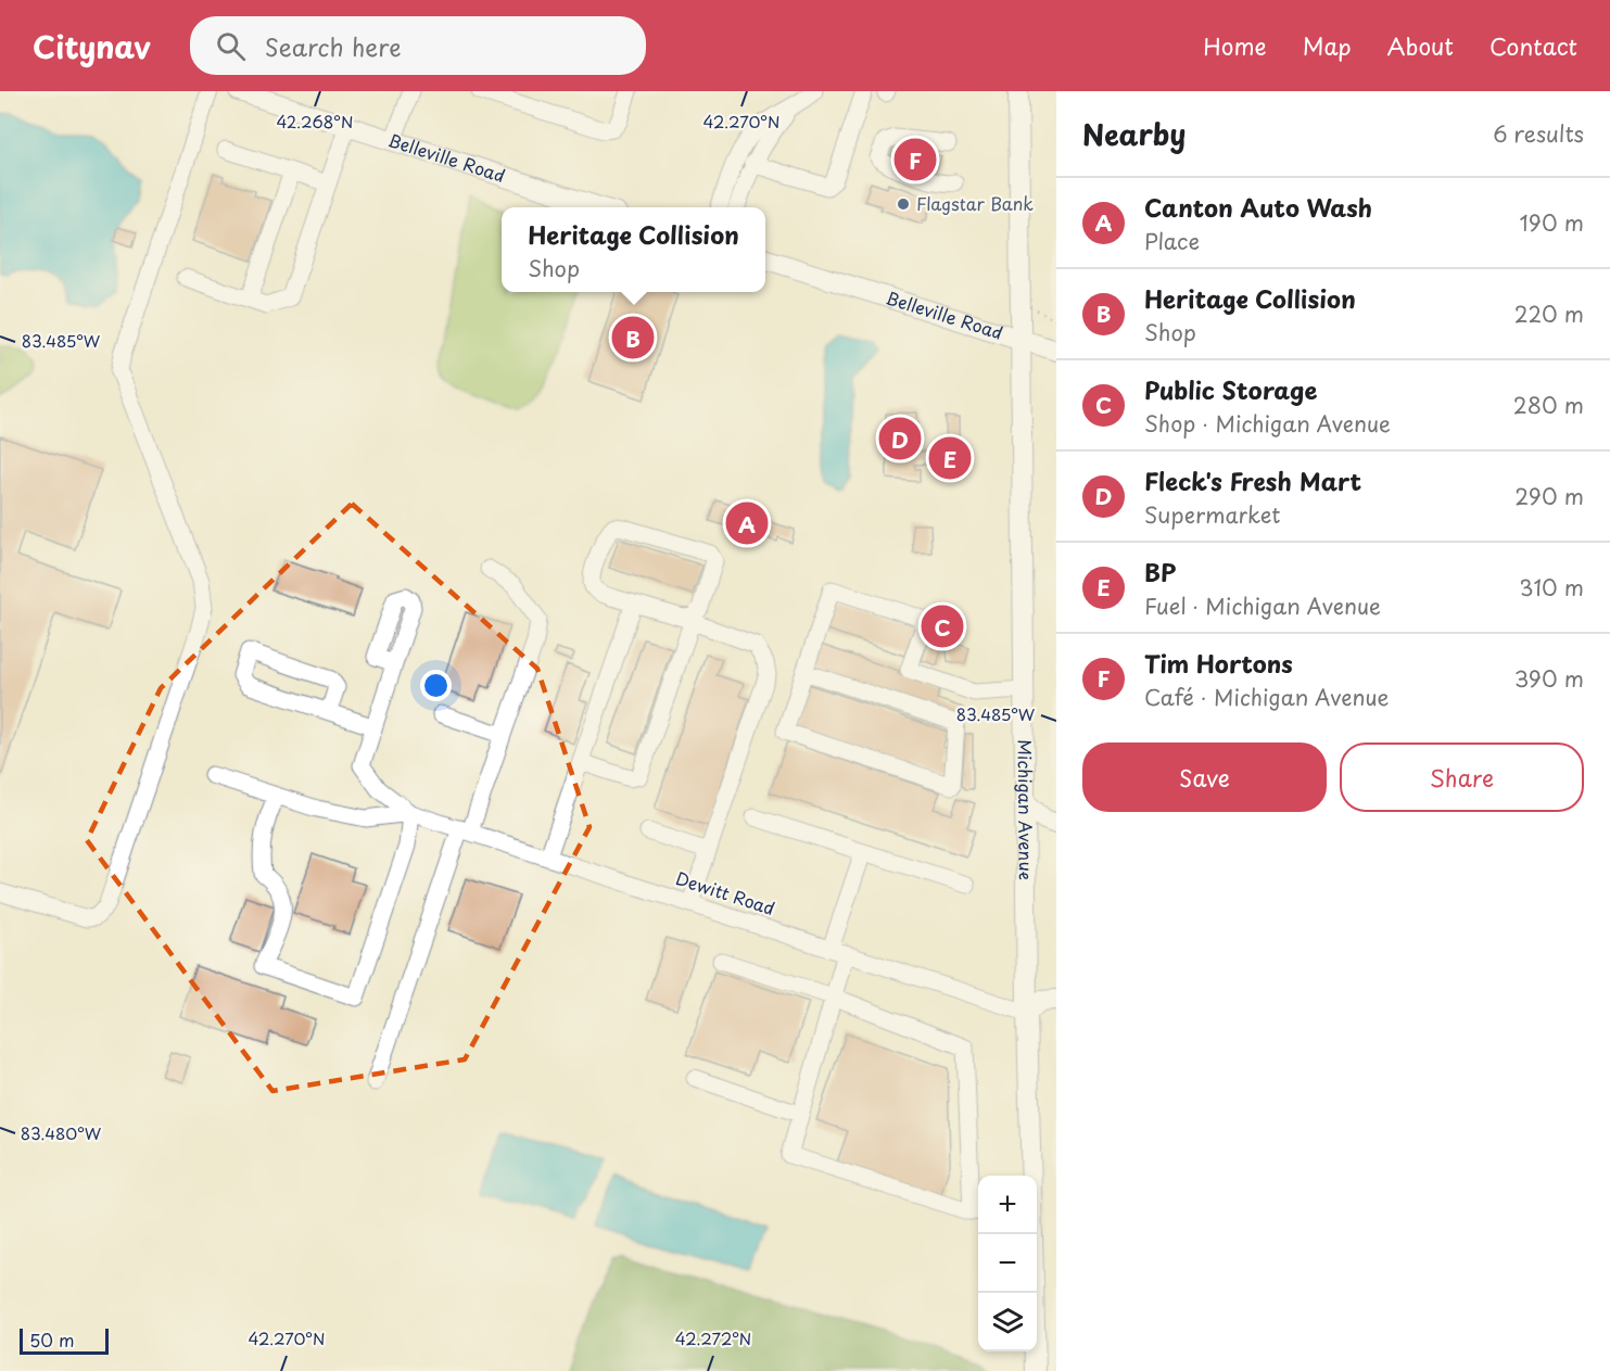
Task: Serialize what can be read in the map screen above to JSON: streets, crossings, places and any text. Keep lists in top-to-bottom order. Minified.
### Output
{"streets":{"main road":["Belleville Road","Michigan Avenue"],"street":["Dewitt Road"]},"crossings":[["Belleville Road","Michigan Avenue"],["Michigan Avenue","Dewitt Road"]],"places":["Flagstar Bank"],"scale_bar":"50 m","page":{"header":"Citynav","search":"Search here","nav":["Home","Map","About","Contact"],"heading":["Nearby","6 results"],"pins":["F","B","D","E","A","C"],"list":[{"mark":"A","name":"Canton Auto Wash","note":"Place","value":"190 m"},{"mark":"B","name":"Heritage Collision","note":"Shop","value":"220 m"},{"mark":"C","name":"Public Storage","note":"Shop · Michigan Avenue","value":"280 m"},{"mark":"D","name":"Fleck's Fresh Mart","note":"Supermarket","value":"290 m"},{"mark":"E","name":"BP","note":"Fuel · Michigan Avenue","value":"310 m"},{"mark":"F","name":"Tim Hortons","note":"Café · Michigan Avenue","value":"390 m"}],"popup":["Heritage Collision","Shop"],"buttons":["Save","Share"],"map_buttons":["+","−"],"scale":"50 m"},"coordinates":["42.268°N","42.270°N","83.485°W","83.480°W","42.272°N"]}
